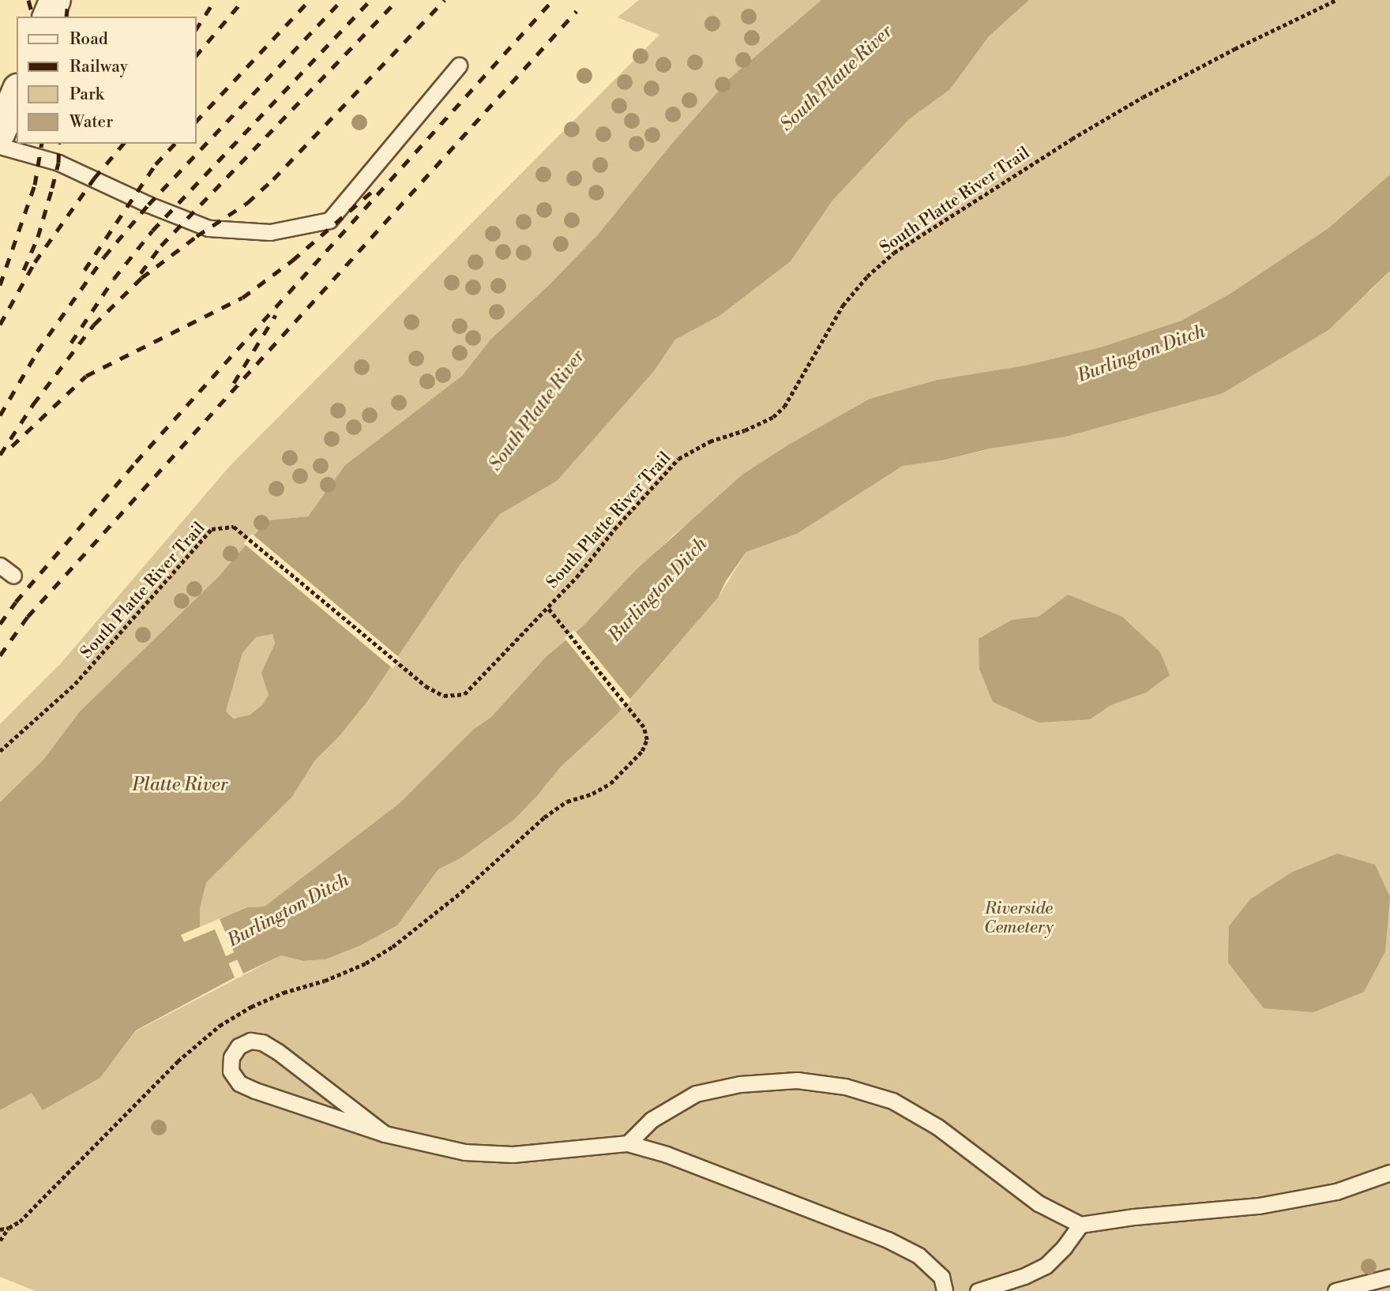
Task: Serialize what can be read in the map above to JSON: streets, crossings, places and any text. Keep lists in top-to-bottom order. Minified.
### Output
{"streets":{"path":["South Platte River Trail"]},"water":["South Platte River","Burlington Ditch","Platte River"],"parks":["Riverside Cemetery"],"legend":["Road","Railway","Park","Water"]}
